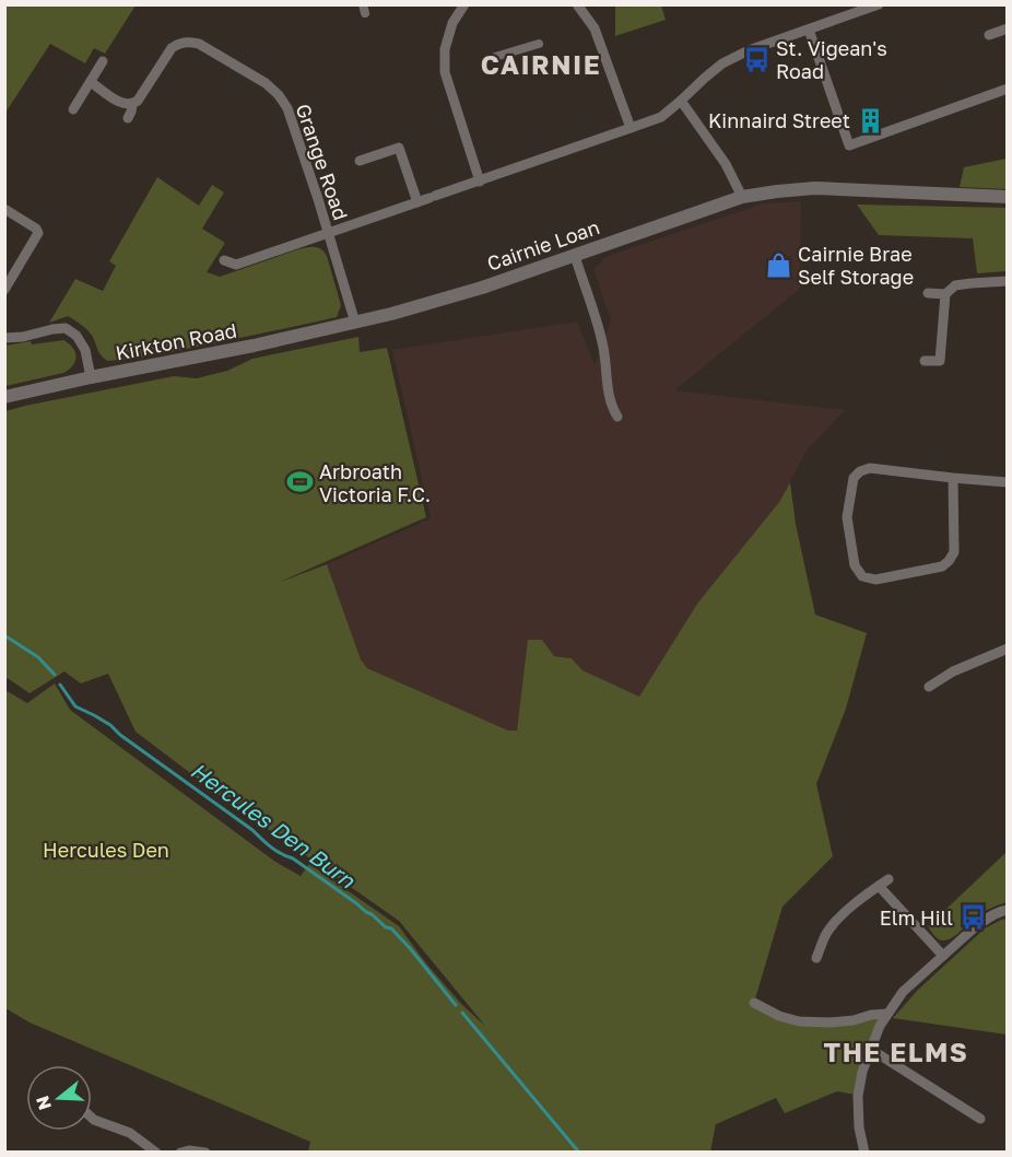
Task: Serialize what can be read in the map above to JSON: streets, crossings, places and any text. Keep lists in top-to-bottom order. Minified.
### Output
{"streets":{"street":["Grange Road","Cairnie Loan","Kirkton Road"]},"crossings":[["Grange Road","Cairnie Loan"],["Grange Road","Kirkton Road"],["Cairnie Loan","Kirkton Road"]],"districts":["CAIRNIE","THE ELMS"],"water":["Hercules Den Burn"],"parks":["Hercules Den"],"places":{"bus stop":["St. Vigean's Road","Elm Hill"],"building":["Kinnaird Street"],"shop":["Cairnie Brae Self Storage"],"sports":["Arbroath Victoria F.C."]},"north":"left"}
